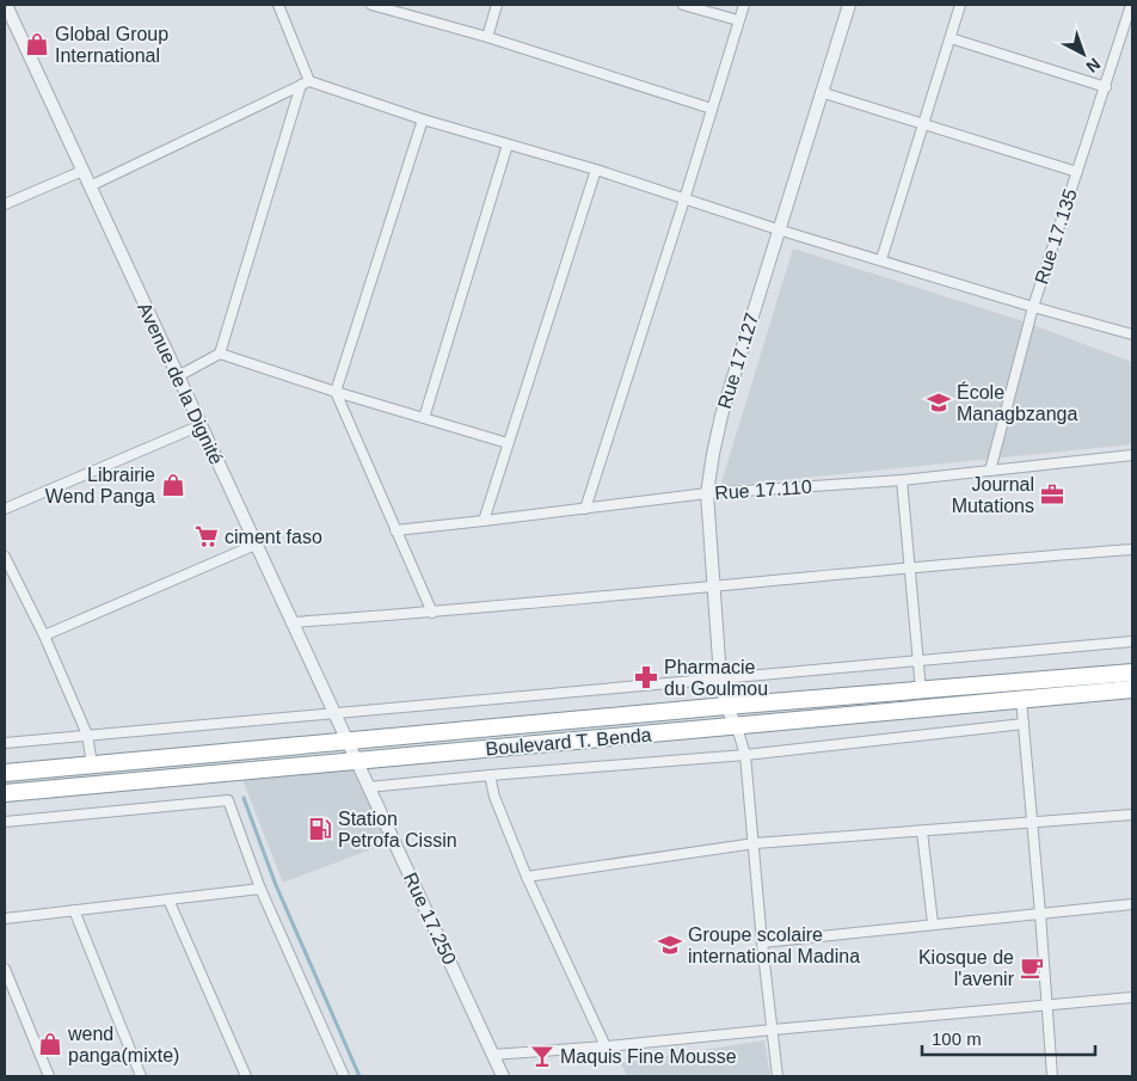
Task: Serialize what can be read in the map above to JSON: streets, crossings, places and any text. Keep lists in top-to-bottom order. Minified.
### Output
{"streets":{"highway":["Boulevard T. Benda"],"street":["Rue 17.135","Rue 17.127","Avenue de la Dignité","Rue 17.110","Rue 17.250"]},"crossings":[["Rue 17.135","Rue 17.110"],["Rue 17.127","Rue 17.110"],["Rue 17.127","Boulevard T. Benda"],["Avenue de la Dignité","Boulevard T. Benda"],["Avenue de la Dignité","Rue 17.250"],["Boulevard T. Benda","Rue 17.250"]],"places":{"shop":["Global Group International","Librairie Wend Panga","wend panga(mixte)"],"school or university":["École Managbzanga","Groupe scolaire international Madina"],"office":["Journal Mutations"],"supermarket":["ciment faso"],"pharmacy":["Pharmacie du Goulmou"],"fuel station":["Station Petrofa Cissin"],"cafe":["Kiosque de l'avenir"],"bar":["Maquis Fine Mousse"]},"scale_bar":"100 m","north":"bottom right"}
